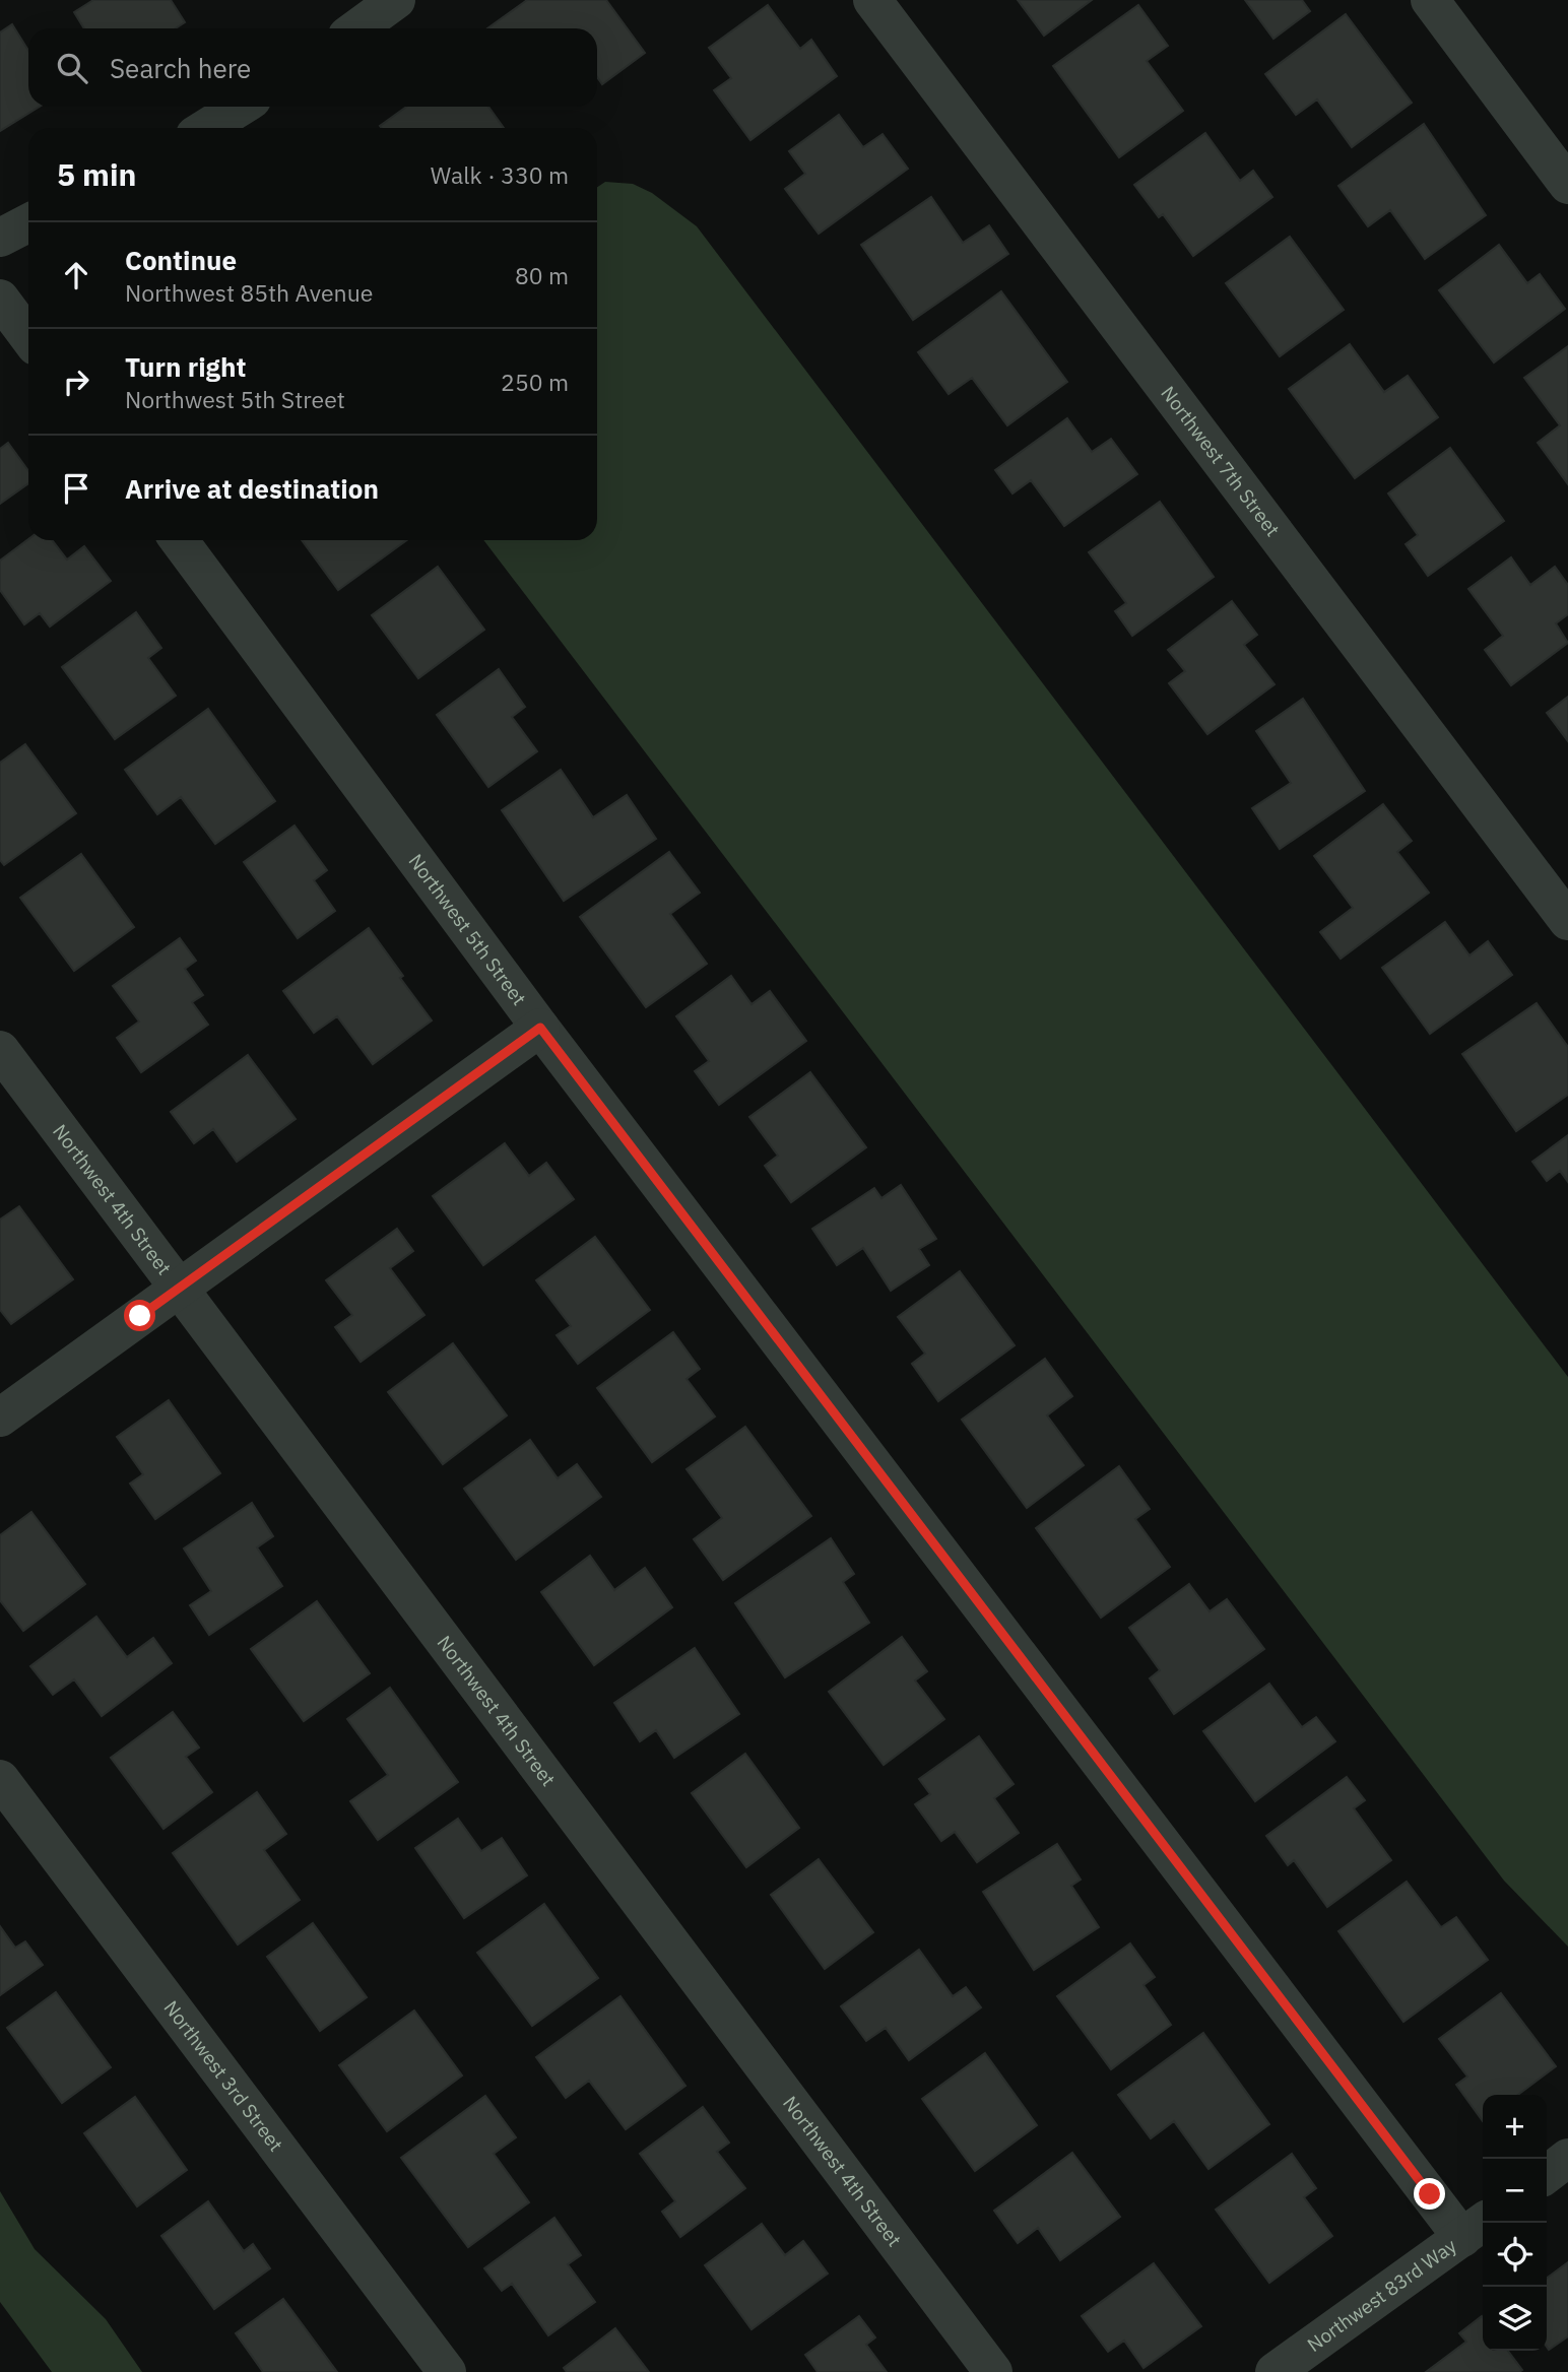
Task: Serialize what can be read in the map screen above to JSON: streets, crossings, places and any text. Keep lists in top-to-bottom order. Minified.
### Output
{"streets":{"street":["Northwest 7th Street","Northwest 5th Street","Northwest 4th Street","Northwest 3rd Street","Northwest 83rd Way"]},"crossings":[["Northwest 5th Street","Northwest 83rd Way"]],"page":{"search":"Search here","heading":["5 min","Walk · 330 m"],"list":[["Continue","Northwest 85th Avenue","80 m"],["Turn right","Northwest 5th Street","250 m"],"Arrive at destination"],"map_buttons":["+","−"]}}
